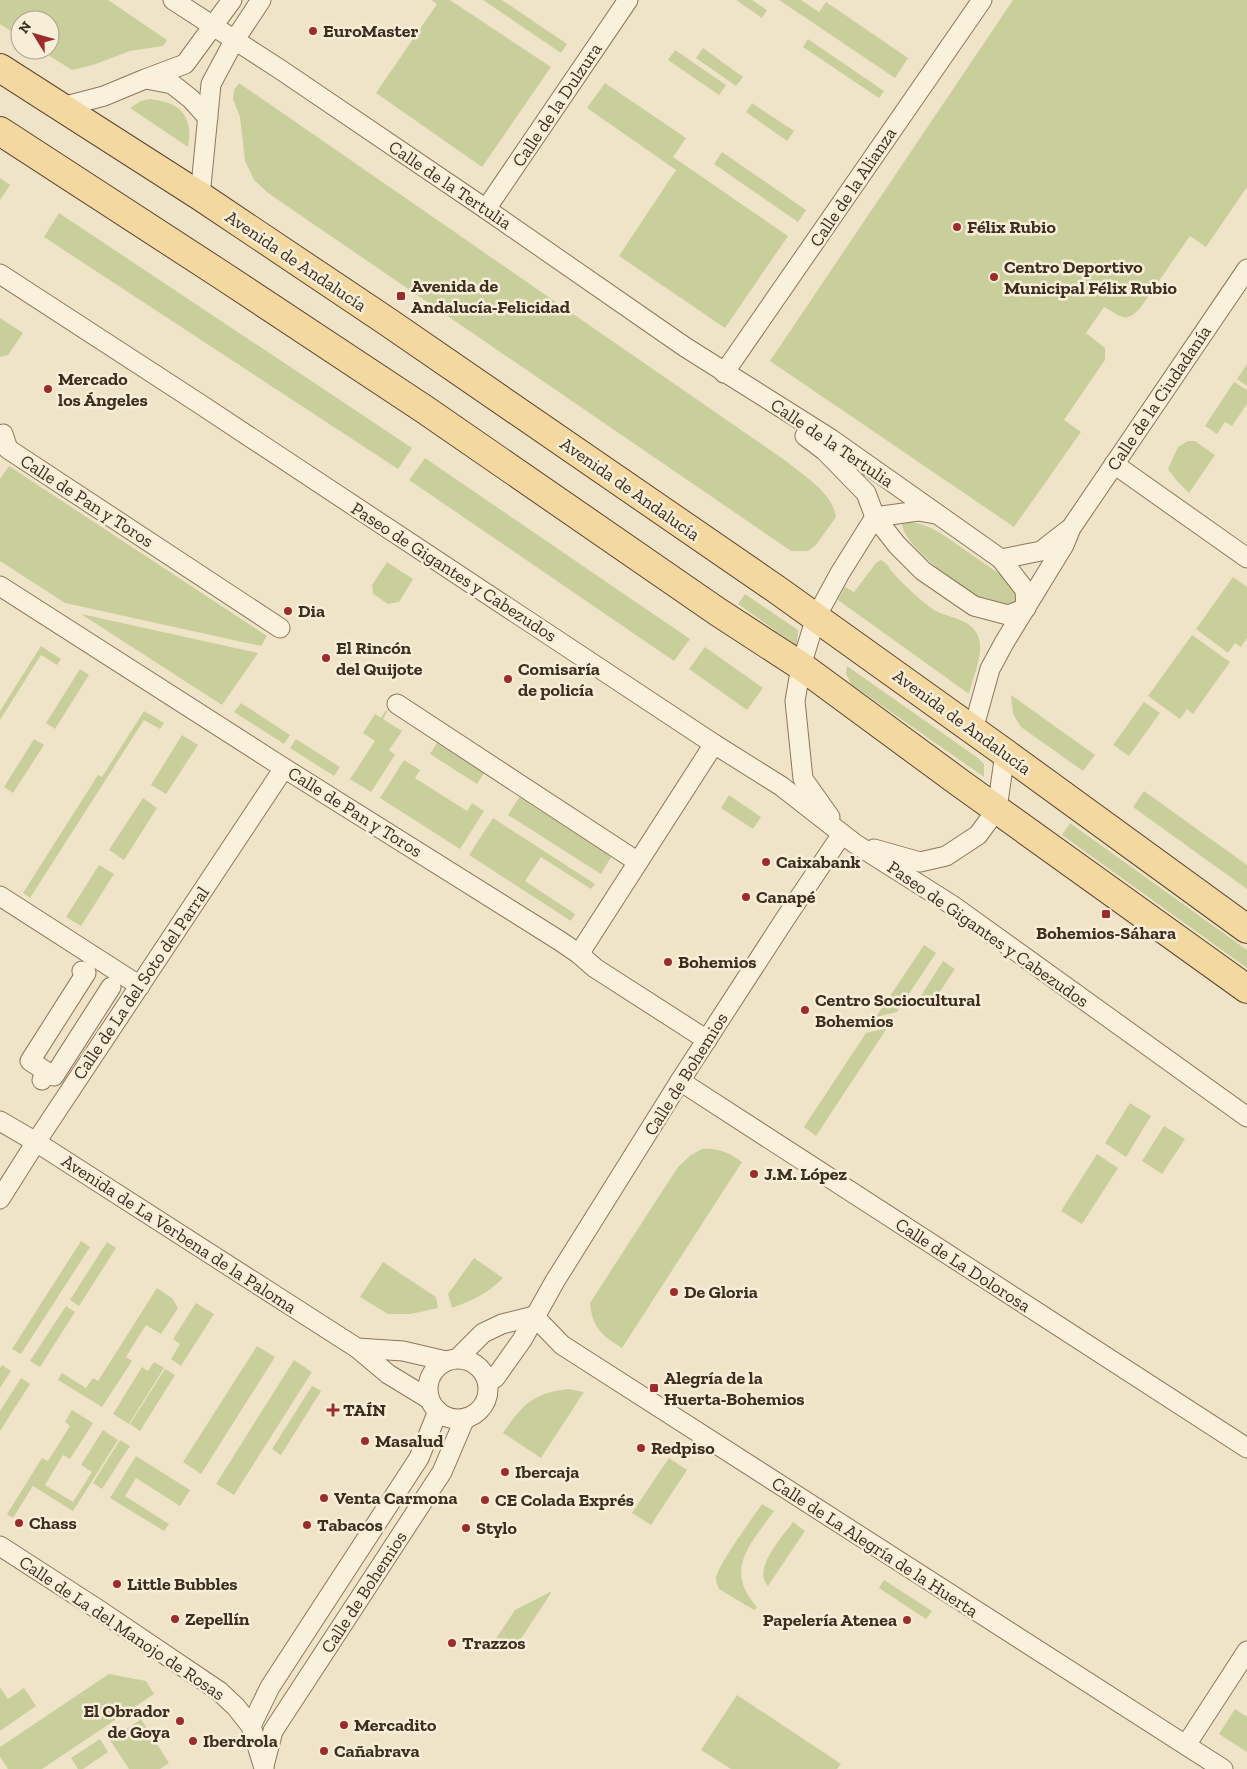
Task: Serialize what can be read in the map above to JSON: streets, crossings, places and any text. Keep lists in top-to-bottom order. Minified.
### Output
{"streets":{"main road":["Avenida de Andalucía"],"street":["Calle de la Dulzura","Calle de la Tertulia","Calle de la Alianza","Calle de la Ciudadanía","Calle de Pan y Toros","Paseo de Gigantes y Cabezudos","Calle de La del Soto del Parral","Calle de Bohemios","Avenida de La Verbena de la Paloma","Calle de La Dolorosa","Calle de La Alegría de la Huerta","Calle de La del Manojo de Rosas"]},"crossings":[["Calle de la Dulzura","Calle de la Tertulia"],["Calle de la Tertulia","Calle de la Alianza"],["Calle de la Tertulia","Calle de la Ciudadanía"],["Avenida de Andalucía","Calle de la Ciudadanía"],["Calle de Pan y Toros","Calle de La del Soto del Parral"],["Calle de Pan y Toros","Calle de Bohemios"],["Paseo de Gigantes y Cabezudos","Calle de Bohemios"],["Calle de La del Soto del Parral","Avenida de La Verbena de la Paloma"],["Calle de Bohemios","Avenida de La Verbena de la Paloma"],["Calle de Bohemios","Calle de La Dolorosa"],["Calle de Bohemios","Calle de La Alegría de la Huerta"],["Calle de Bohemios","Calle de La del Manojo de Rosas"]],"places":{"other":["EuroMaster","Félix Rubio","Centro Deportivo Municipal Félix Rubio","Mercado los Ángeles","Dia","El Rincón del Quijote","Comisaría de policía","Caixabank","Canapé","Bohemios","Centro Sociocultural Bohemios","J.M. López","De Gloria","Masalud","Redpiso","Ibercaja","Venta Carmona","CE Colada Exprés","Chass","Tabacos","Stylo","Little Bubbles","Zepellín","Papelería Atenea","Trazzos","El Obrador de Goya","Mercadito","Iberdrola","Cañabrava"],"transit":["Avenida de Andalucía-Felicidad","Bohemios-Sáhara","Alegría de la Huerta-Bohemios"],"health":["TAÍN"]},"north":"top left"}
